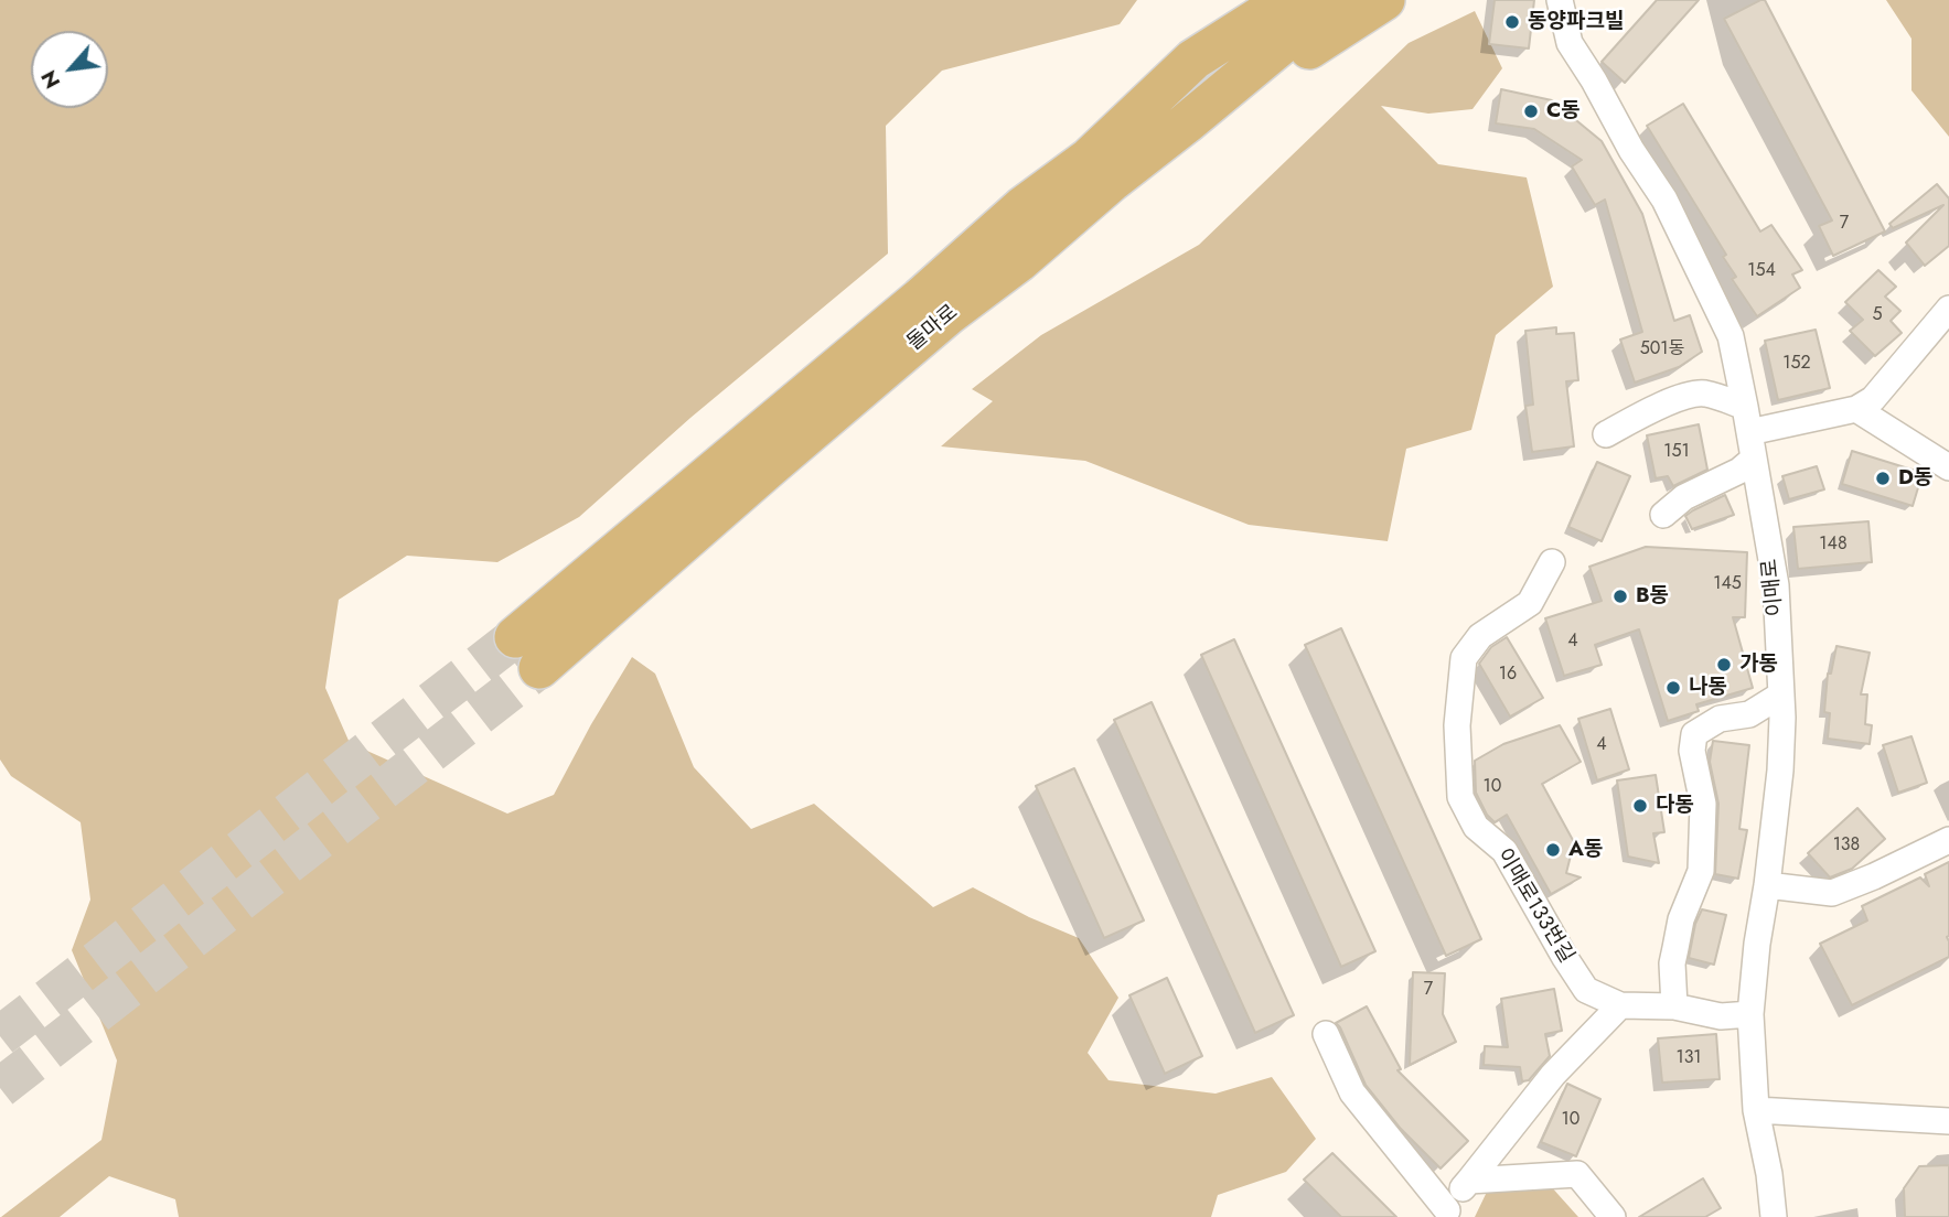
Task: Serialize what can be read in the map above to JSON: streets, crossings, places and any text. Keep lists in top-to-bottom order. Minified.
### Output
{"streets":{"main road":["돌마로"],"street":["이매로","이매로133번길"]},"crossings":[["이매로","이매로133번길"]],"places":["동양파크빌","C동","D동","B동","가동","나동","다동","A동"],"house_numbers":["7","154","5","501동","152","151","148","145","4","16","4","10","138","7","131","10"],"north":"bottom left"}
